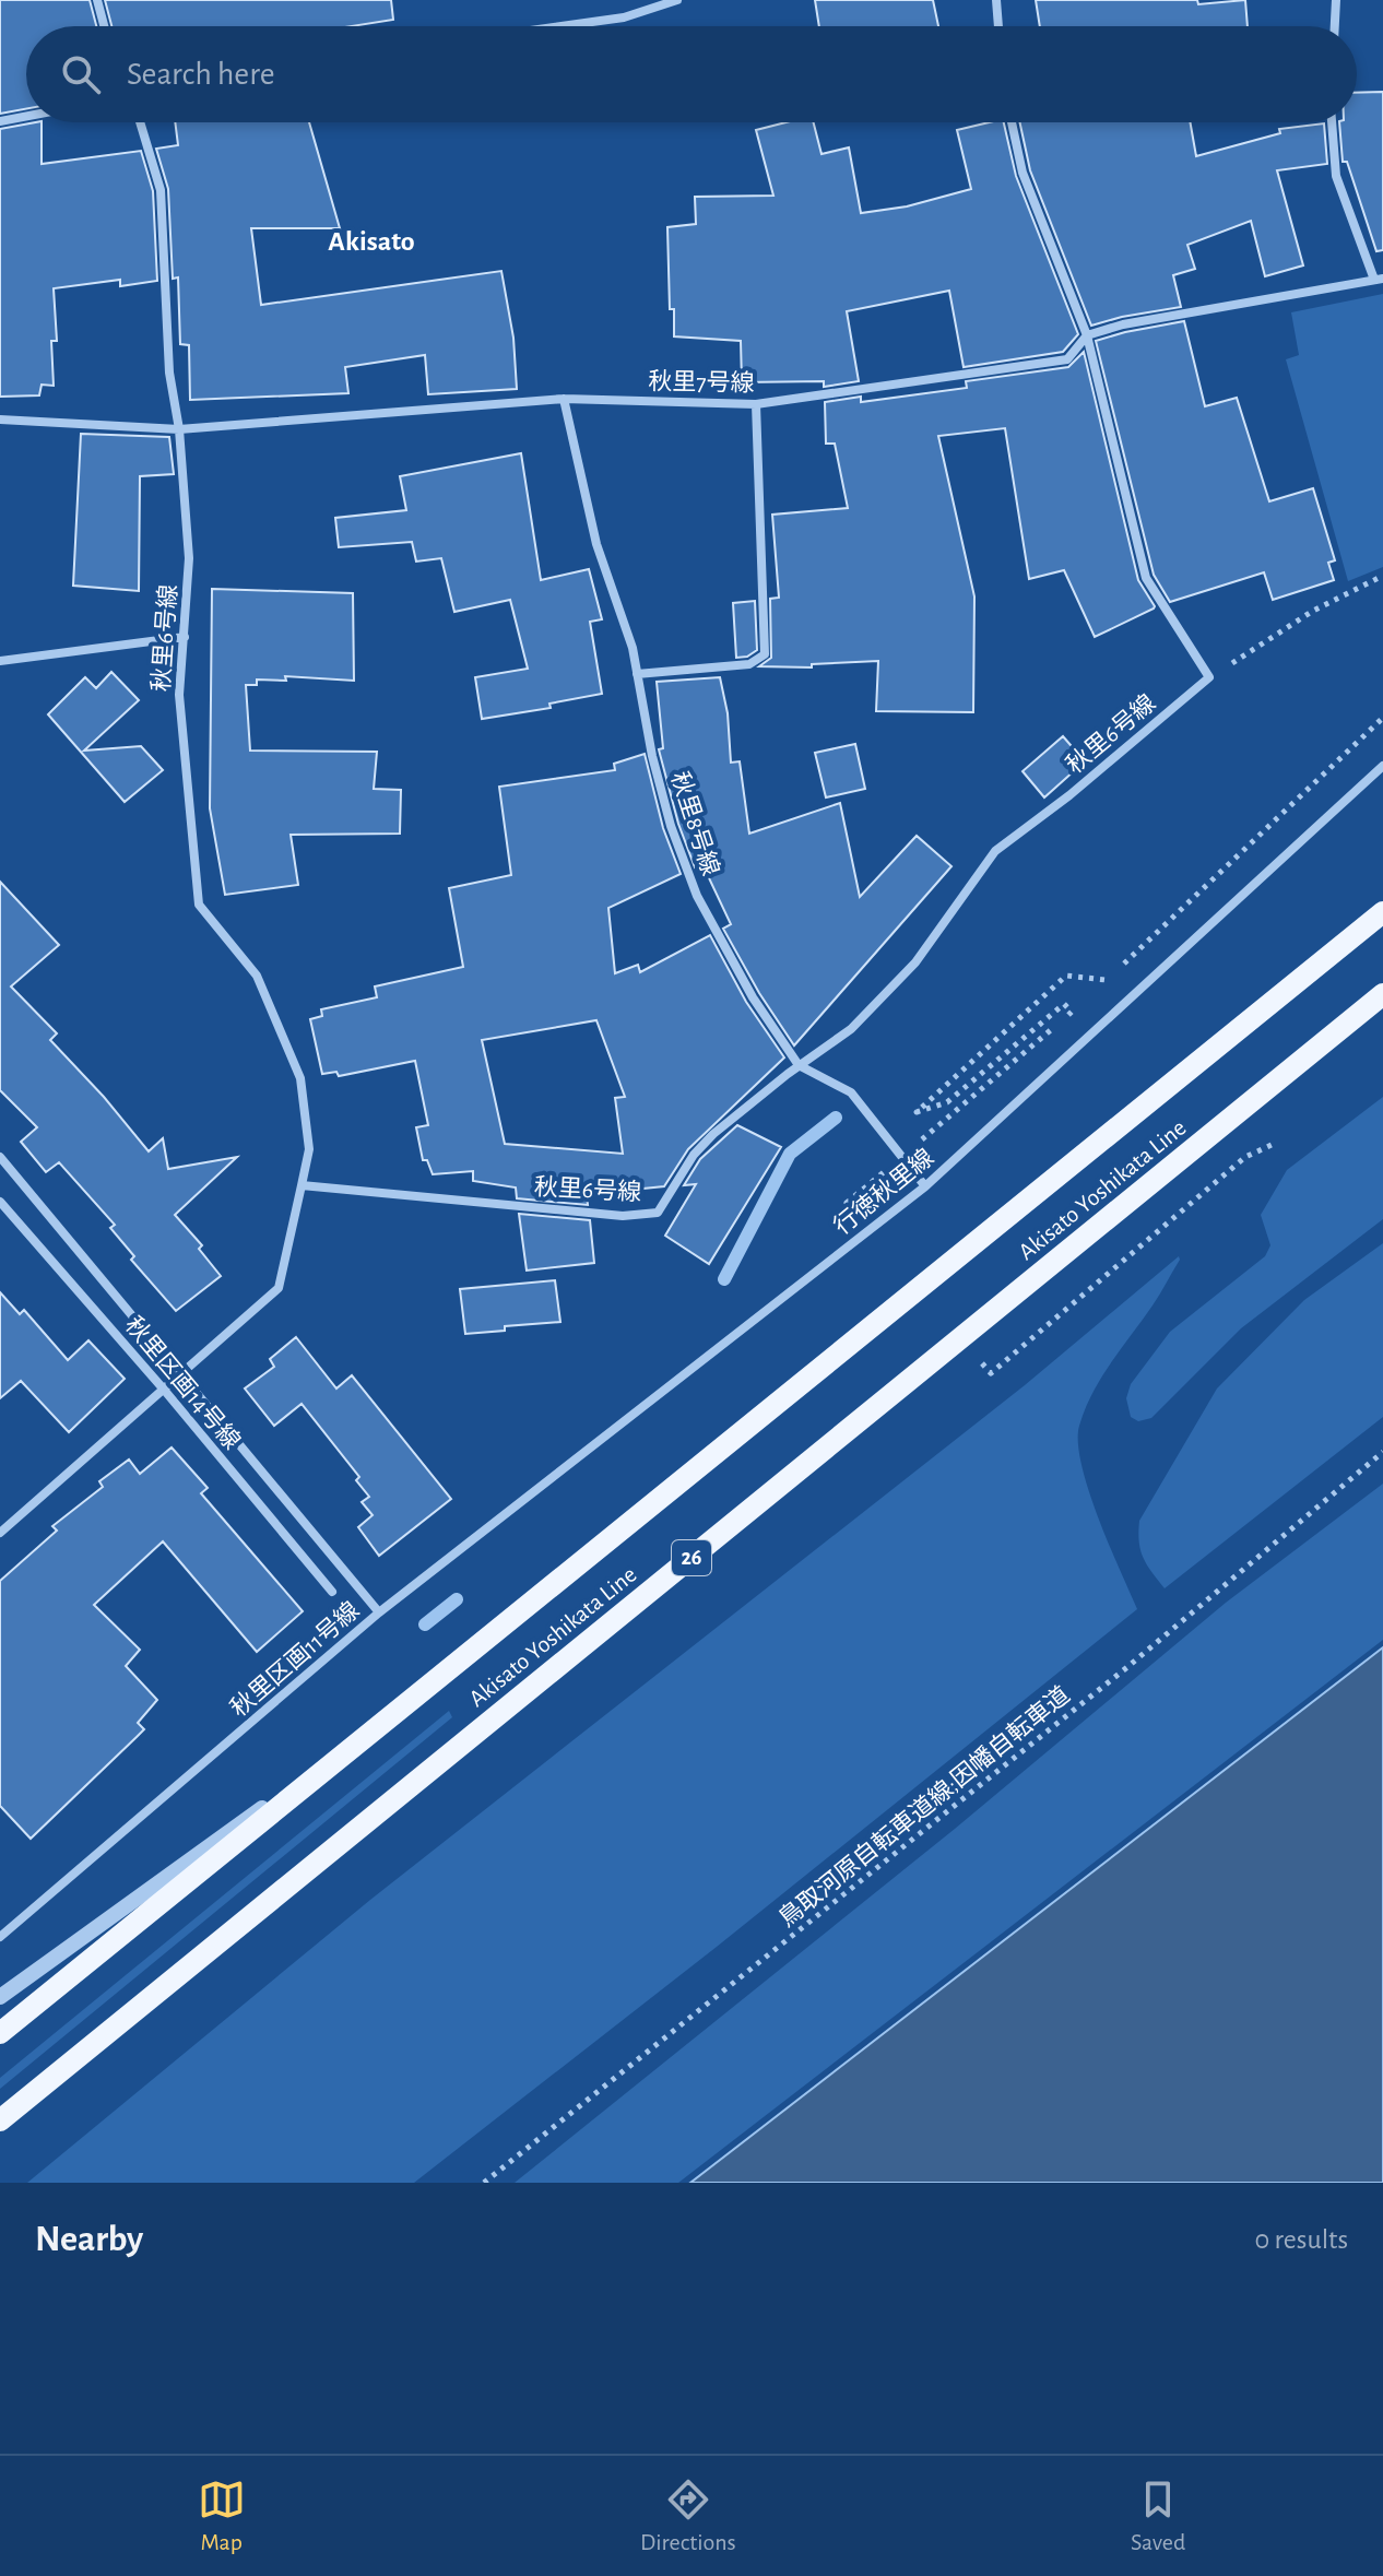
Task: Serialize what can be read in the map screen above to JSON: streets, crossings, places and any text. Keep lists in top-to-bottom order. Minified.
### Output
{"streets":{"main road":["Akisato Yoshikata Line","26"],"street":["秋里7号線","秋里6号線","秋里8号線","行徳秋里線","秋里区画14号線","秋里区画11号線"],"path":["鳥取河原自転車道線;因幡自転車道"]},"crossings":[["秋里7号線","秋里6号線"],["秋里7号線","秋里8号線"],["秋里6号線","秋里8号線"],["秋里8号線","行徳秋里線"],["行徳秋里線","秋里区画11号線"]],"districts":["Akisato"],"page":{"search":"Search here","heading":["Nearby","0 results"],"nav":["Map","Directions","Saved"]}}
